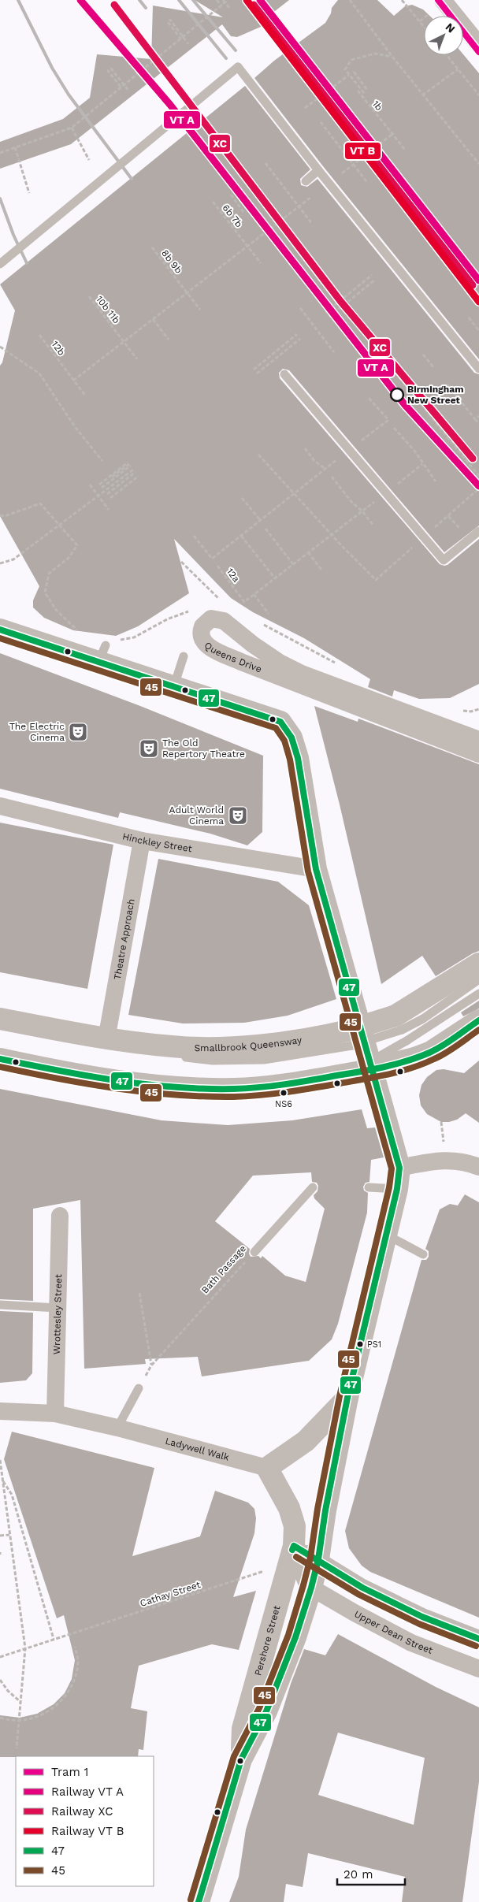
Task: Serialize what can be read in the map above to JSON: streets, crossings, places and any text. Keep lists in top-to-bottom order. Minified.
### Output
{"streets":{"street":["Queens Drive","Hinckley Street","Theatre Approach","Smallbrook Queensway","Wrottesley Street","Ladywell Walk","Upper Dean Street","Pershore Street"],"lane":["Bath Passage"],"path":["1b","6b 7b","8b 9b","10b 11b","12b","12a","Cathay Street"]},"crossings":[["Hinckley Street","Theatre Approach"],["Theatre Approach","Smallbrook Queensway"],["Wrottesley Street","Ladywell Walk"],["Upper Dean Street","Pershore Street"]],"places":{"other":["Birmingham New Street","NS6","PS1"],"theatre":["The Electric Cinema","The Old Repertory Theatre","Adult World Cinema"]},"lines":["tram line 1","rail line XC","transit line 47","transit line 45"],"legend":["Tram 1","Railway VT A","Railway XC","Railway VT B","47","45"],"scale_bar":"20 m","north":"top right"}
